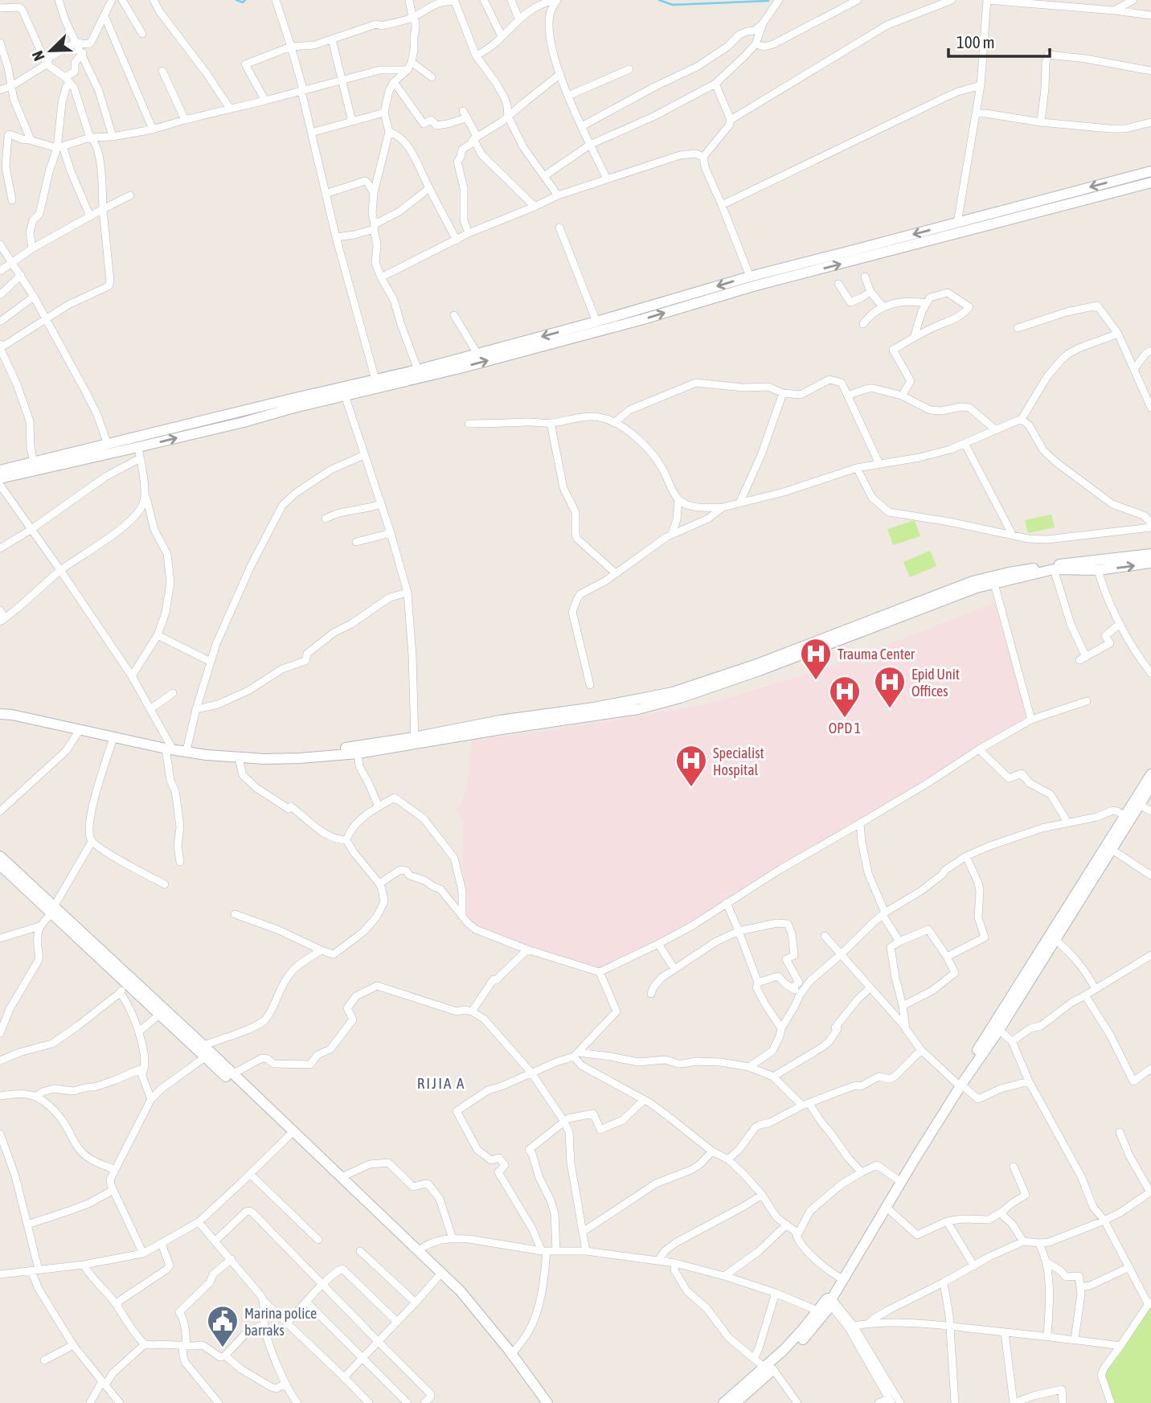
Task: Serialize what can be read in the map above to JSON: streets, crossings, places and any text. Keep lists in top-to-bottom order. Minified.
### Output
{"districts":["RIJIA A"],"places":{"hospital":["Trauma Center","Epid Unit Offices","OPD 1","Specialist Hospital"],"public building":["Marina police barraks"]},"scale_bar":"100 m","north":"bottom left"}
